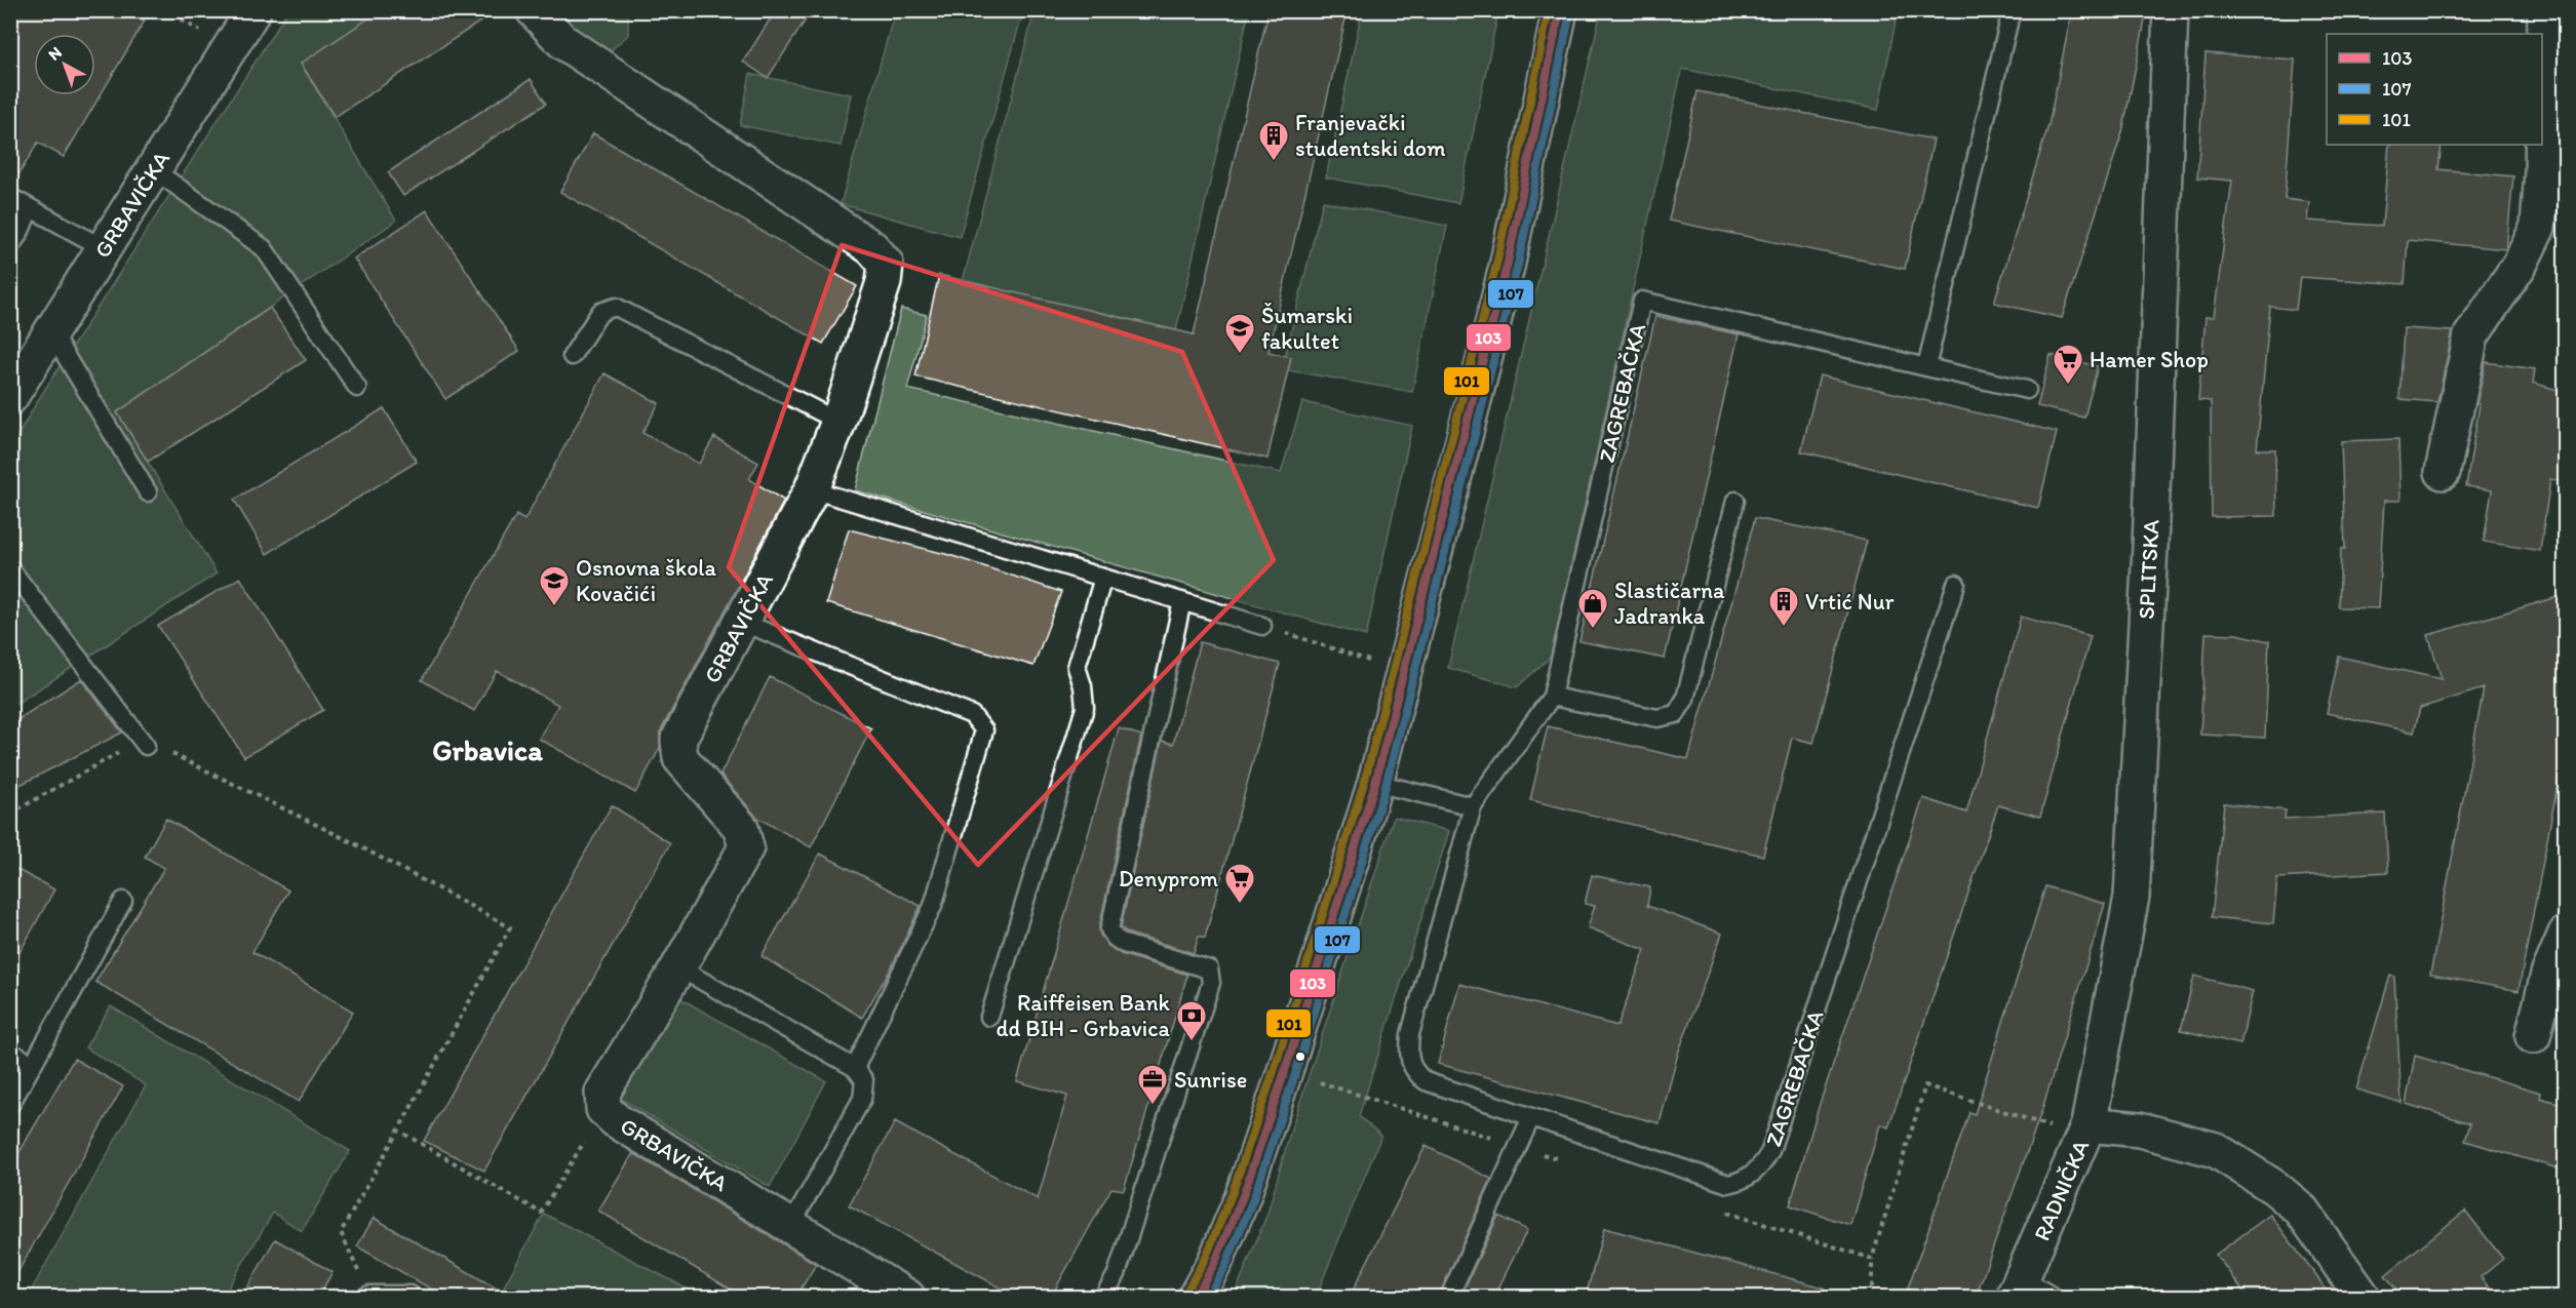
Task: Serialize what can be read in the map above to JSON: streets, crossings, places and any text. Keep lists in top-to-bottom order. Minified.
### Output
{"streets":{"street":["GRBAVIČKA","SPLITSKA","RADNIČKA"],"lane":["ZAGREBAČKA"]},"crossings":[["SPLITSKA","RADNIČKA"]],"districts":["Grbavica"],"places":{"building":["Franjevački studentski dom","Vrtić Nur"],"school or university":["Šumarski fakultet","Osnovna škola Kovačići"],"supermarket":["Hamer Shop","Denyprom"],"shop":["Slastičarna Jadranka"],"bank":["Raiffeisen Bank dd BIH - Grbavica"],"office":["Sunrise"]},"lines":["transit line 103","transit line 101","transit line 107"],"legend":["103","107","101"],"north":"top left"}
